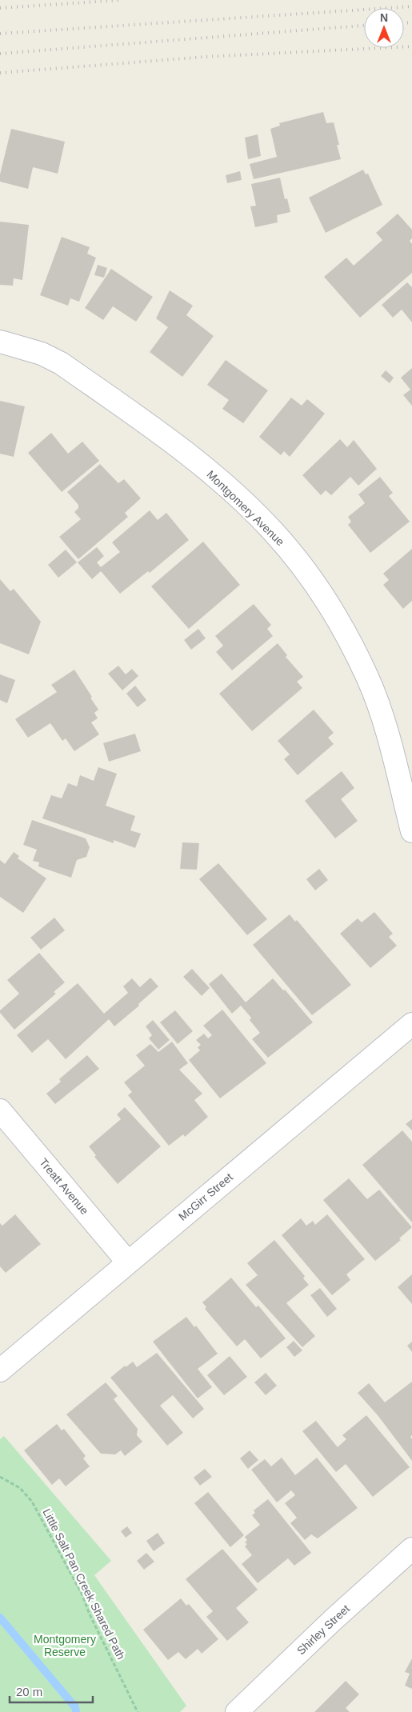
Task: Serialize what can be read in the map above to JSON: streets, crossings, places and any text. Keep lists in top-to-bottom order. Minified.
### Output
{"streets":{"street":["Montgomery Avenue","Treatt Avenue","McGirr Street","Shirley Street"],"path":["Little Salt Pan Creek Shared Path"]},"crossings":[["Treatt Avenue","McGirr Street"]],"parks":["Montgomery Reserve"],"scale_bar":"20 m","north":"top"}
